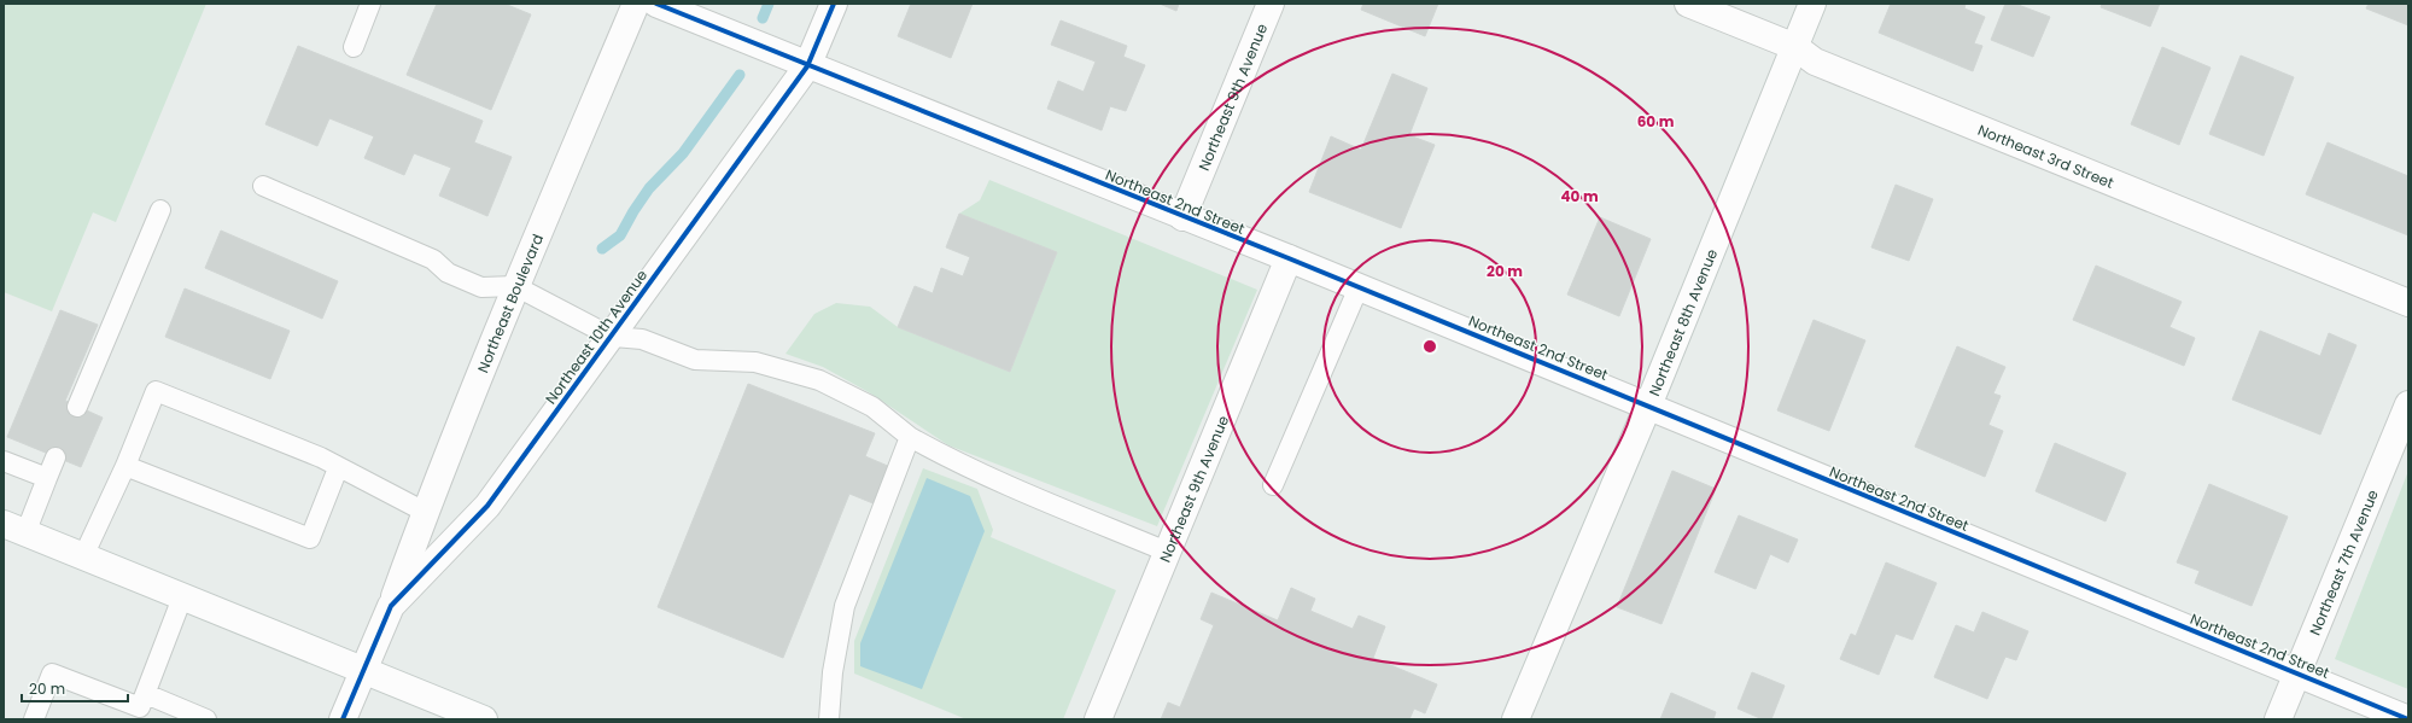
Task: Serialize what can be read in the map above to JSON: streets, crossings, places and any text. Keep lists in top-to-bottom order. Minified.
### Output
{"streets":{"street":["Northeast 9th Avenue","Northeast 3rd Street","Northeast 2nd Street","Northeast Boulevard","Northeast 8th Avenue","Northeast 10th Avenue","Northeast 7th Avenue"]},"crossings":[["Northeast 9th Avenue","Northeast 2nd Street"],["Northeast 3rd Street","Northeast 8th Avenue"],["Northeast 2nd Street","Northeast 8th Avenue"],["Northeast 2nd Street","Northeast 10th Avenue"],["Northeast 2nd Street","Northeast 7th Avenue"],["Northeast Boulevard","Northeast 10th Avenue"]],"scale_bar":"20 m","rings":["60 m","40 m","20 m"]}
